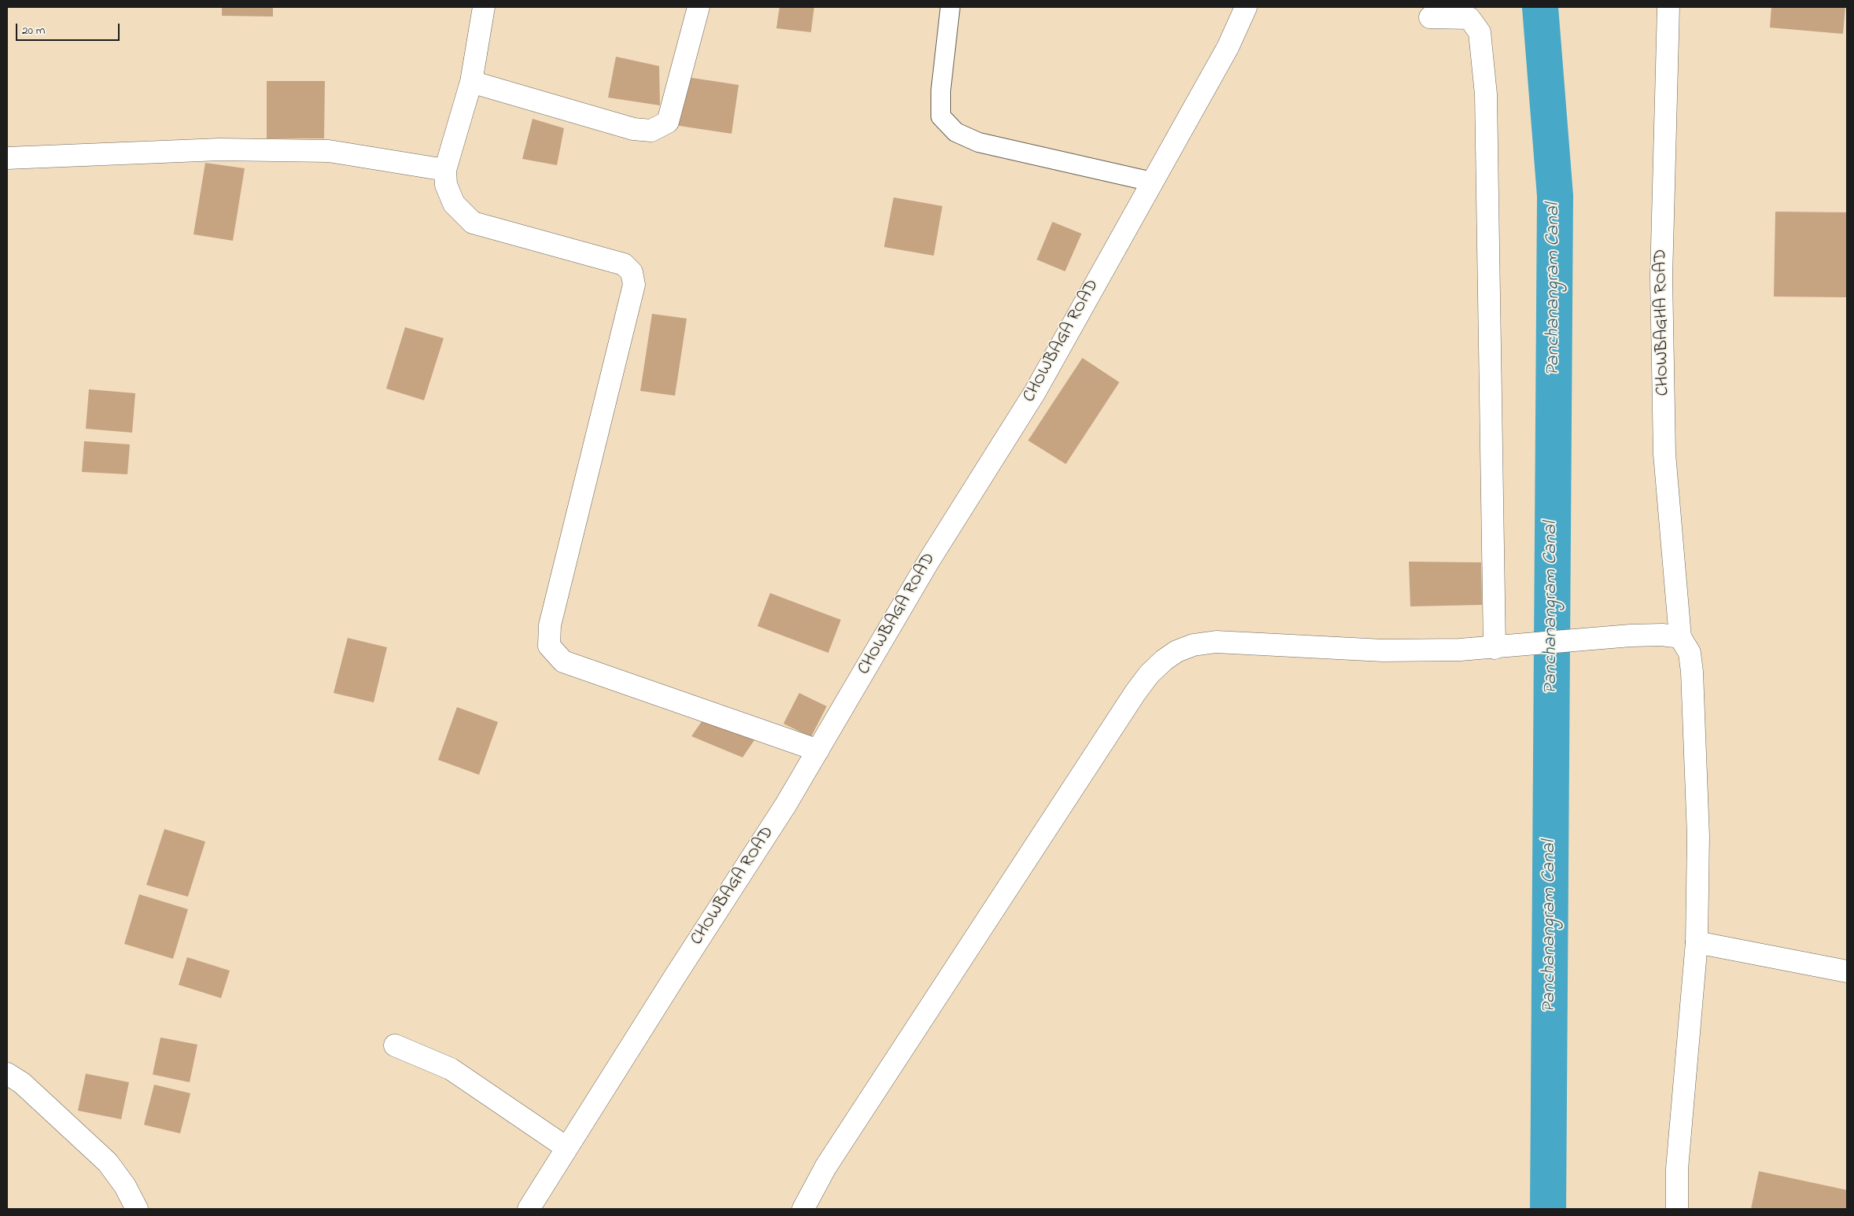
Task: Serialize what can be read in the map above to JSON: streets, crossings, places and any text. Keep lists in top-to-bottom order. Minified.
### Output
{"streets":{"street":["CHOWBAGHA ROAD","CHOWBAGA ROAD"]},"water":["Panchanangram Canal"],"scale_bar":"20 m"}
